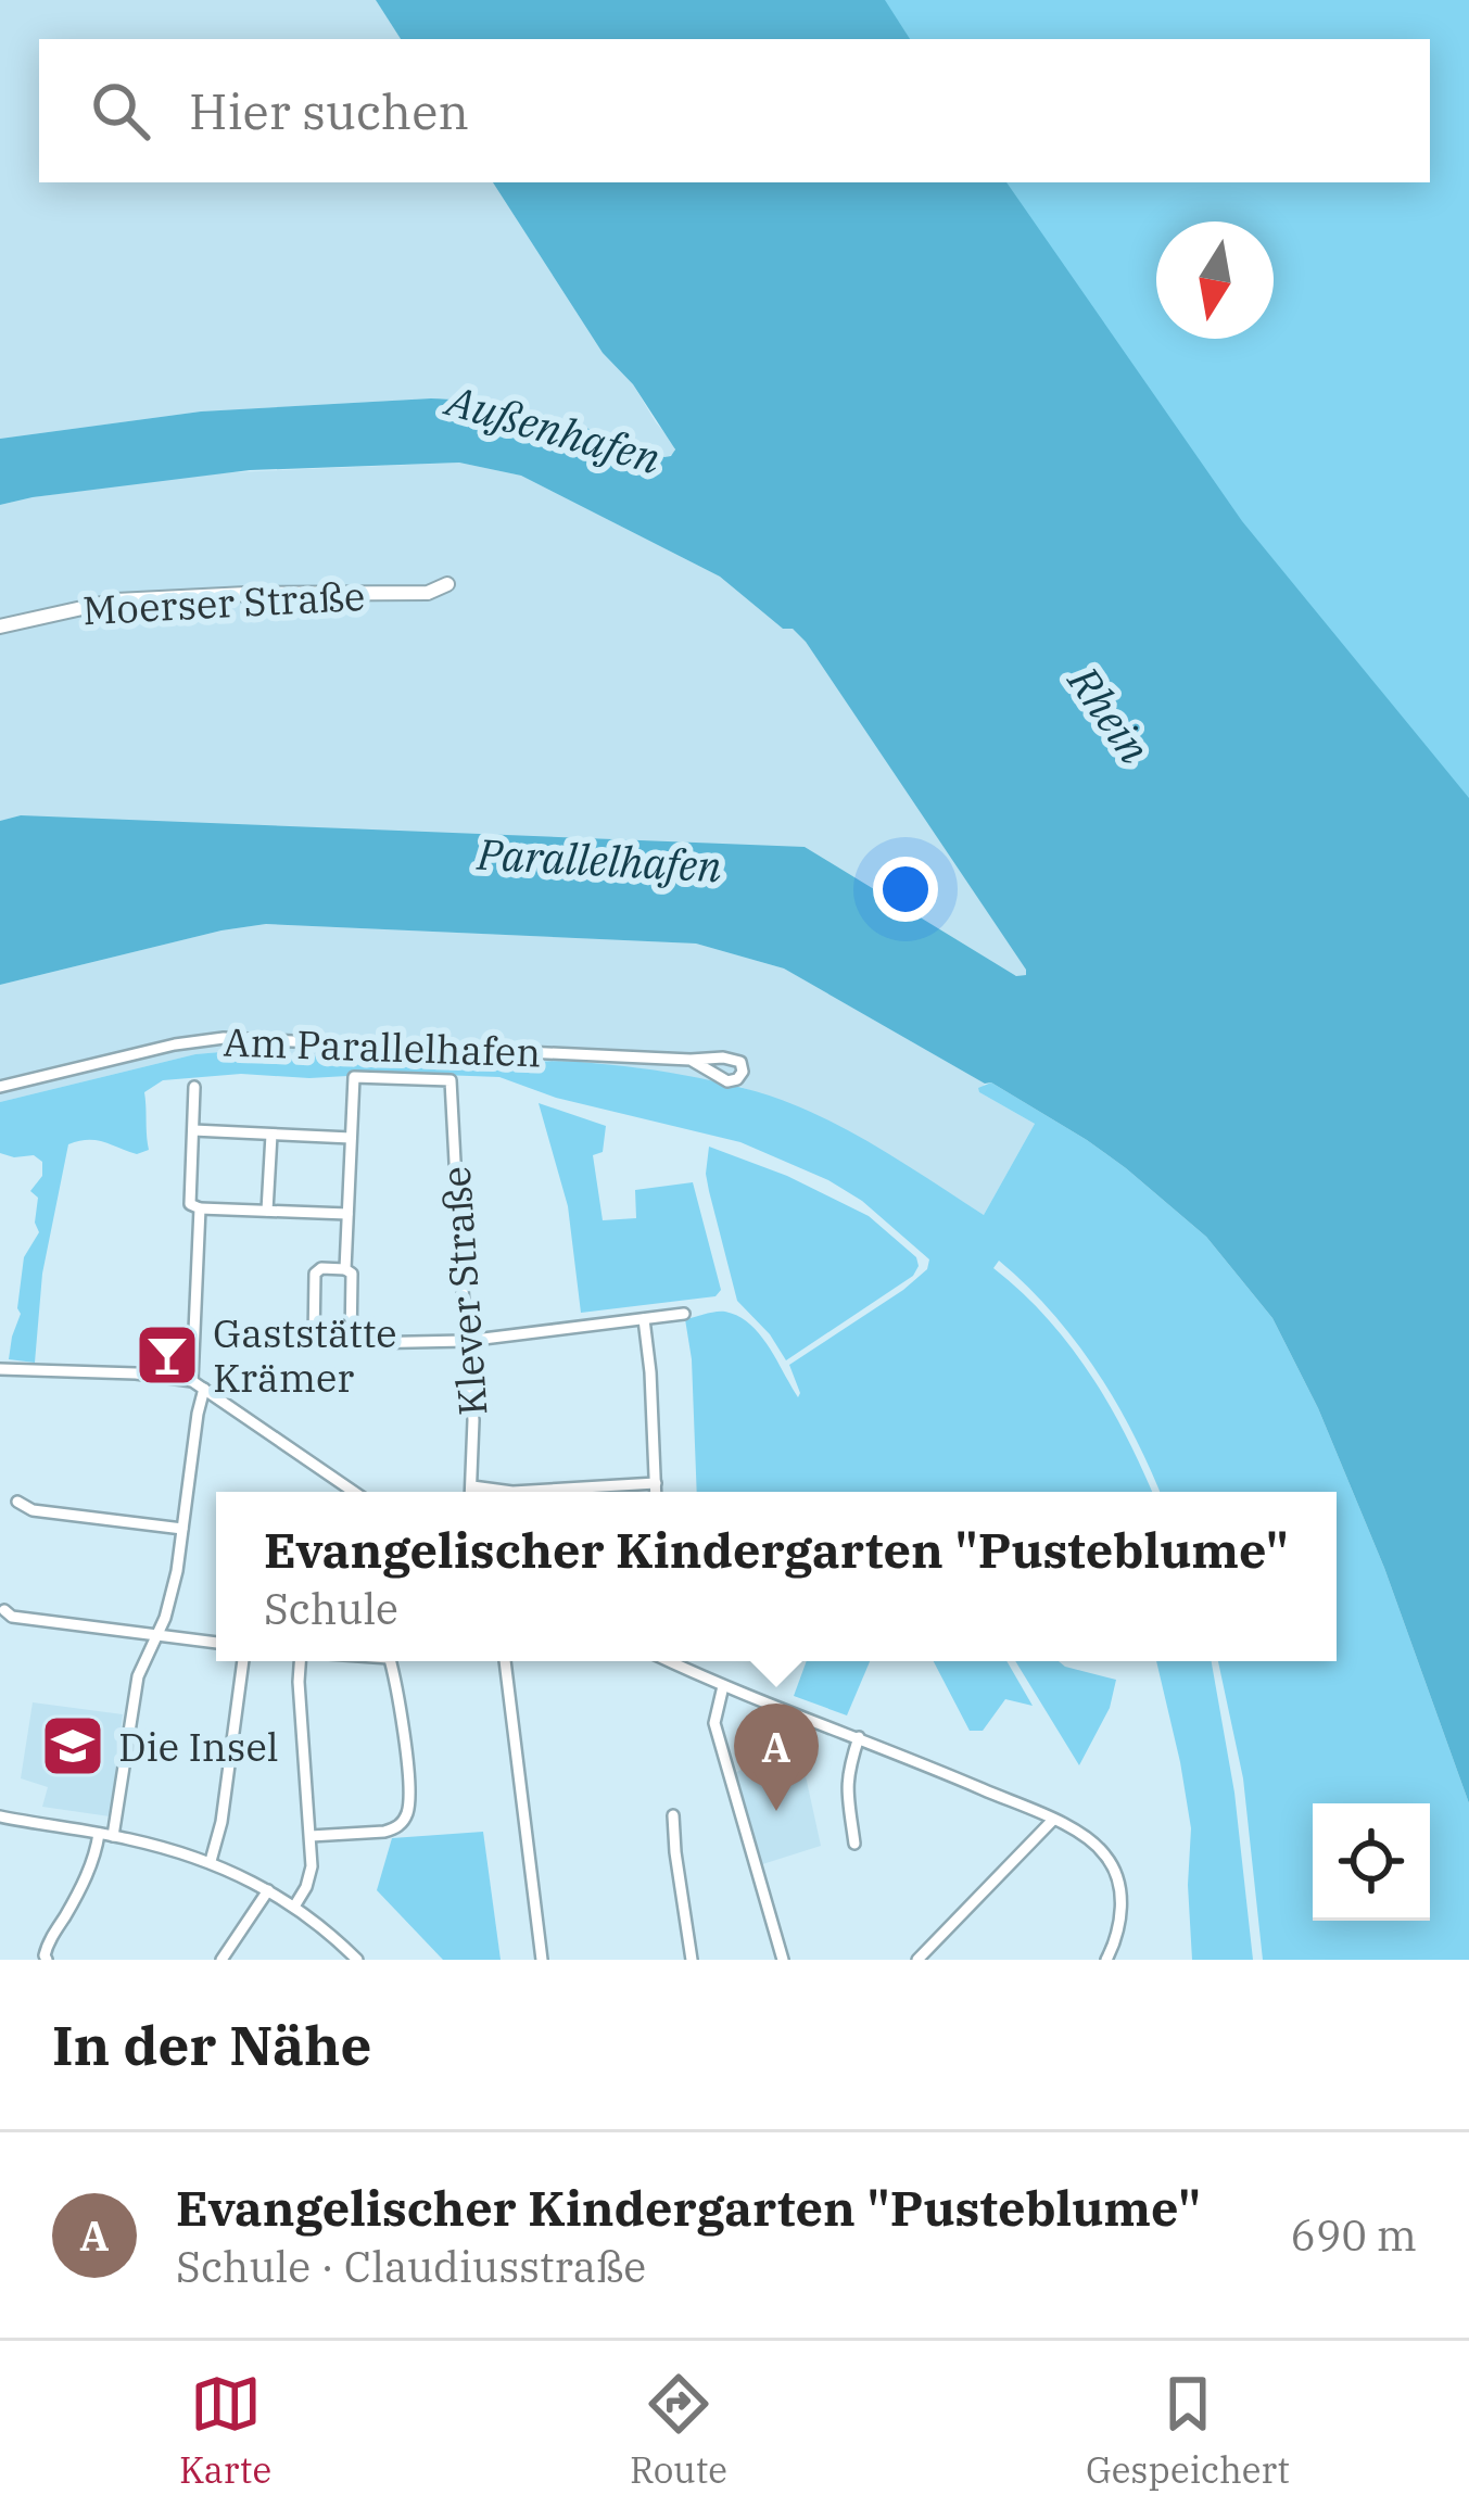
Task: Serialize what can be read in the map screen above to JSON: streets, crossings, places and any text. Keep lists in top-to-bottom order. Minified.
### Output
{"streets":{"street":["Moerser Straße","Am Parallelhafen","Klever Straße"]},"water":["Außenhafen","Rhein","Parallelhafen"],"places":{"bar":["Gaststätte Krämer"],"school or university":["Die Insel"]},"north":"bottom","page":{"search":"Hier suchen","popup":["Evangelischer Kindergarten \"Pusteblume\"","Schule"],"pins":"A","heading":"In der Nähe","list":[{"mark":"A","name":"Evangelischer Kindergarten \"Pusteblume\"","note":"Schule · Claudiusstraße","value":"690 m"}],"nav":["Karte","Route","Gespeichert"]}}
